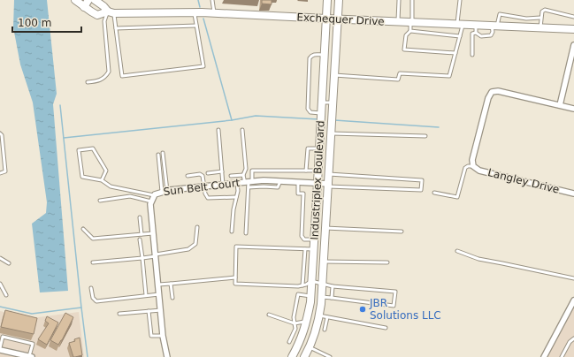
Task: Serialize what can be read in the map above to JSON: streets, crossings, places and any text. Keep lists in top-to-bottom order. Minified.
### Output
{"streets":{"street":["Exchequer Drive","Industriplex Boulevard","Langley Drive","Sun Belt Court"]},"crossings":[["Exchequer Drive","Industriplex Boulevard"],["Industriplex Boulevard","Sun Belt Court"]],"places":["JBR Solutions LLC"],"scale_bar":"100 m"}
